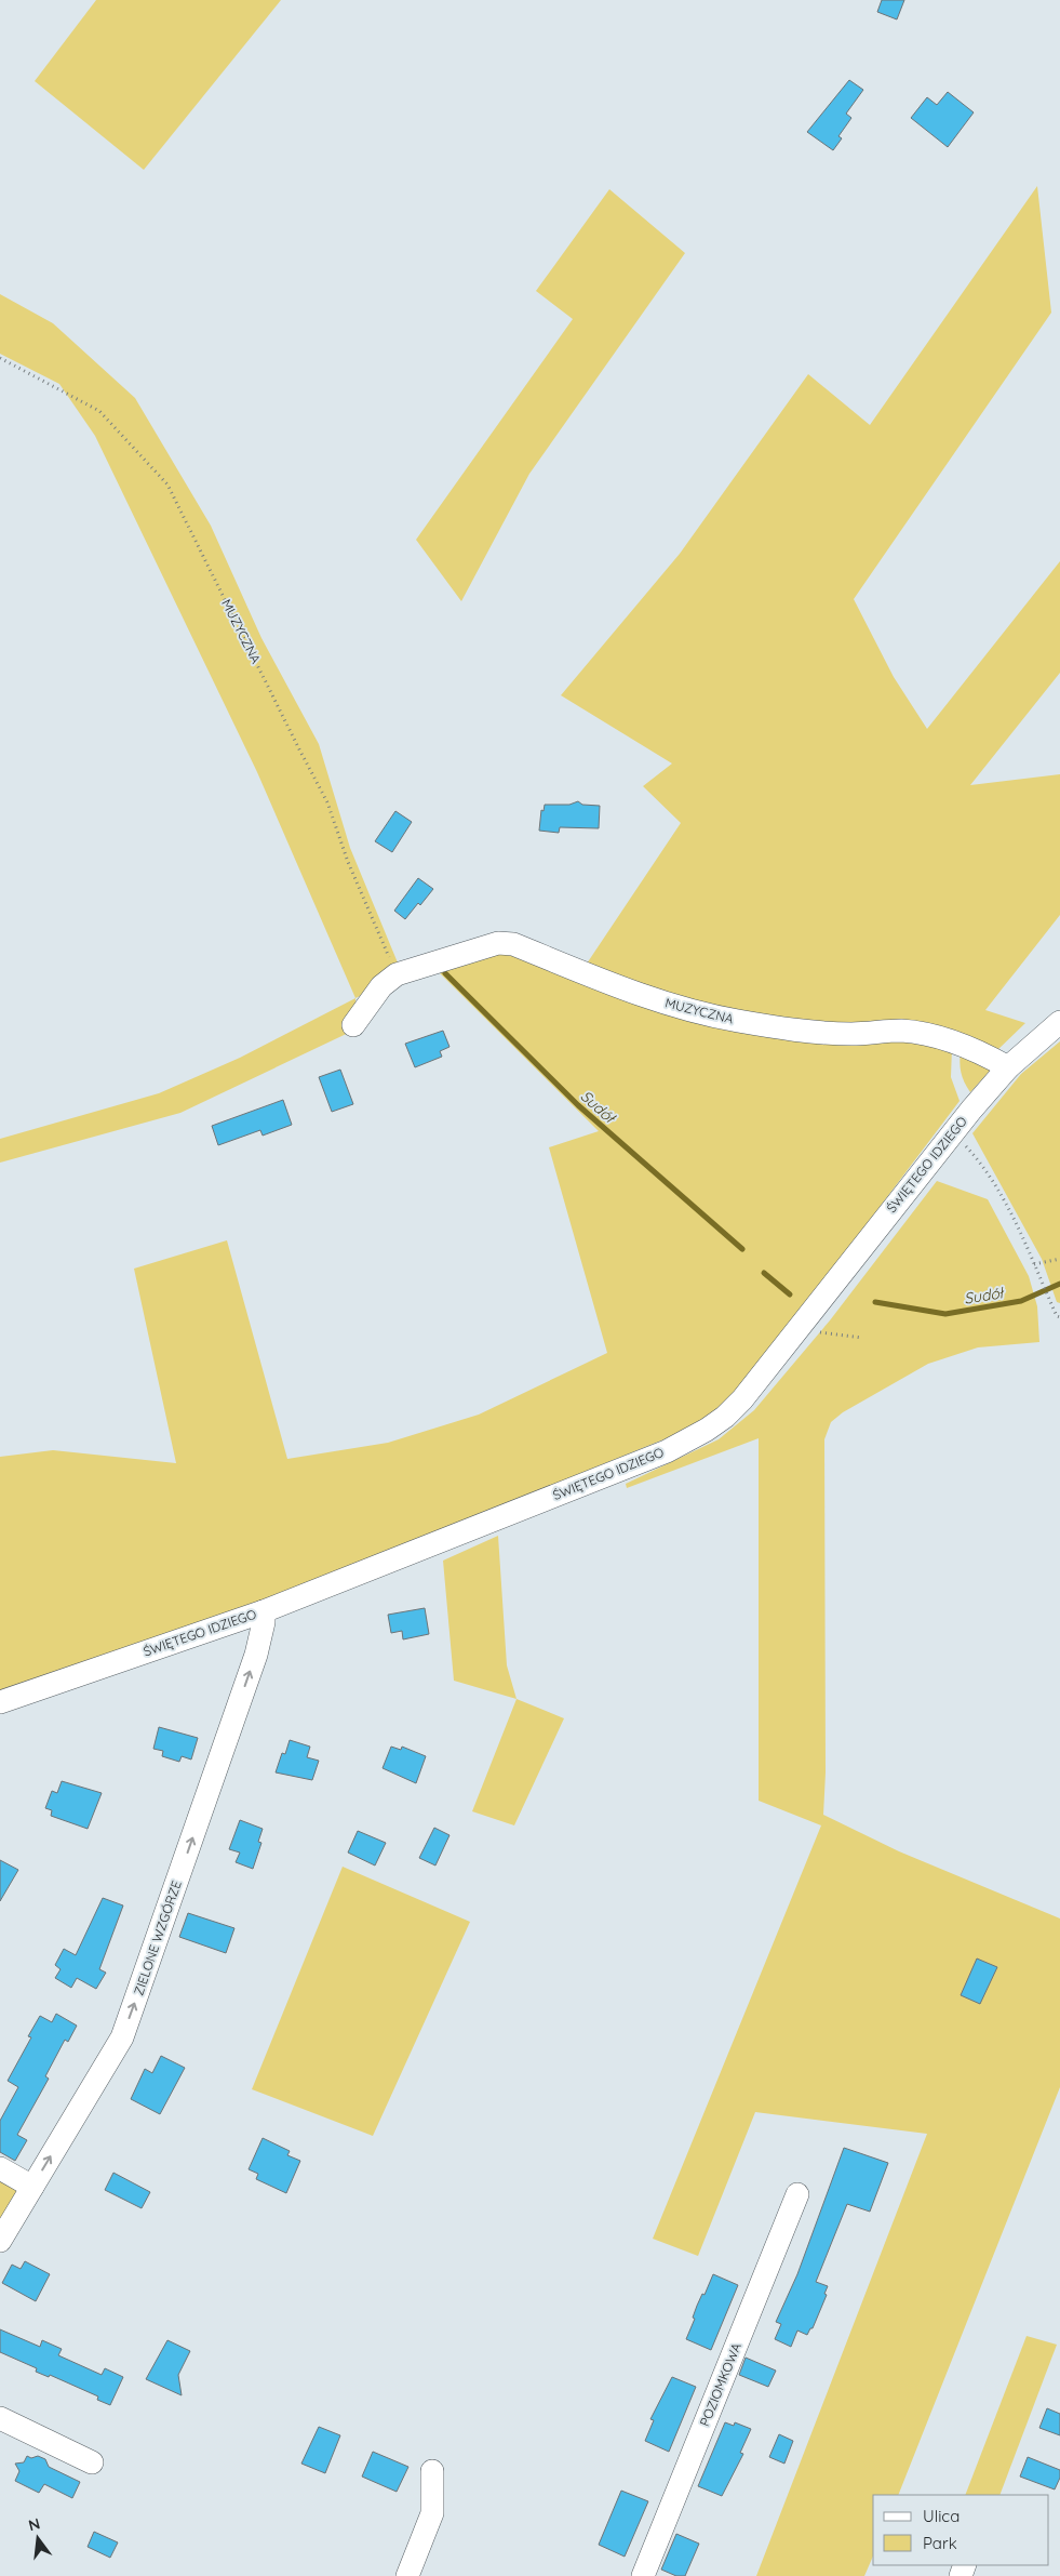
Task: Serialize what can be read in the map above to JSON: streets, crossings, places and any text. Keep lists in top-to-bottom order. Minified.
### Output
{"streets":{"street":["MUZYCZNA","ŚWIĘTEGO IDZIEGO","ZIELONE WZGÓRZE","POZIOMKOWA"]},"crossings":[["MUZYCZNA","ŚWIĘTEGO IDZIEGO"],["ŚWIĘTEGO IDZIEGO","ZIELONE WZGÓRZE"]],"one_way":["ZIELONE WZGÓRZE"],"water":["Sudół"],"legend":["Ulica","Park"],"north":"top"}
